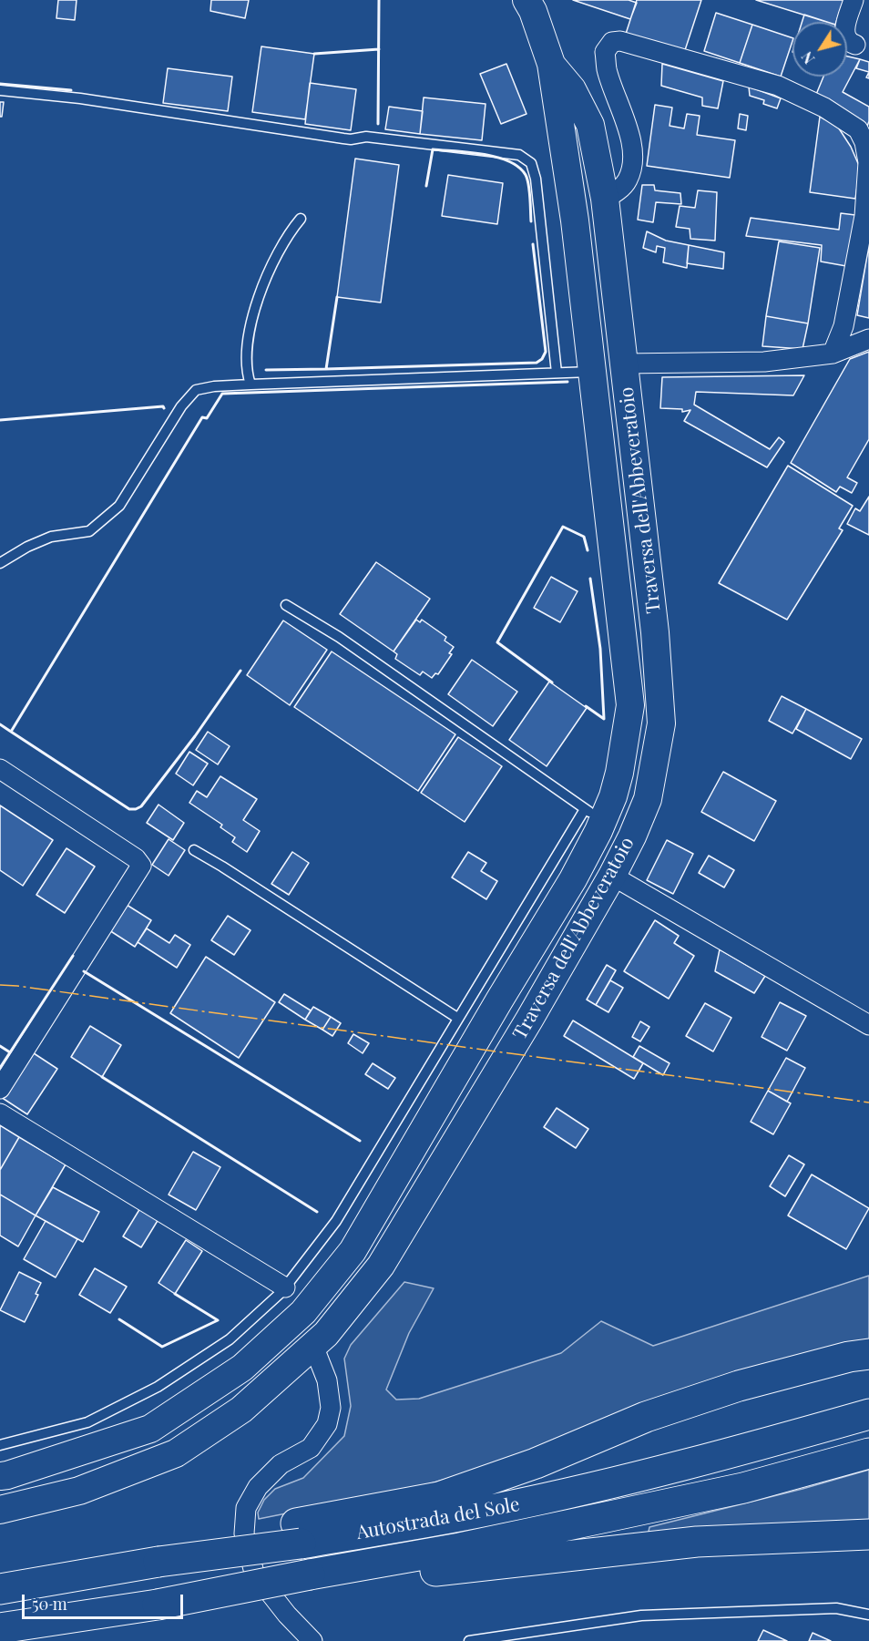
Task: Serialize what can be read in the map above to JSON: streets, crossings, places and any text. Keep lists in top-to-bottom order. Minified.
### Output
{"streets":{"highway":["Autostrada del Sole"],"street":["Traversa dell'Abbeveratoio"]},"scale_bar":"50 m","north":"bottom left"}
